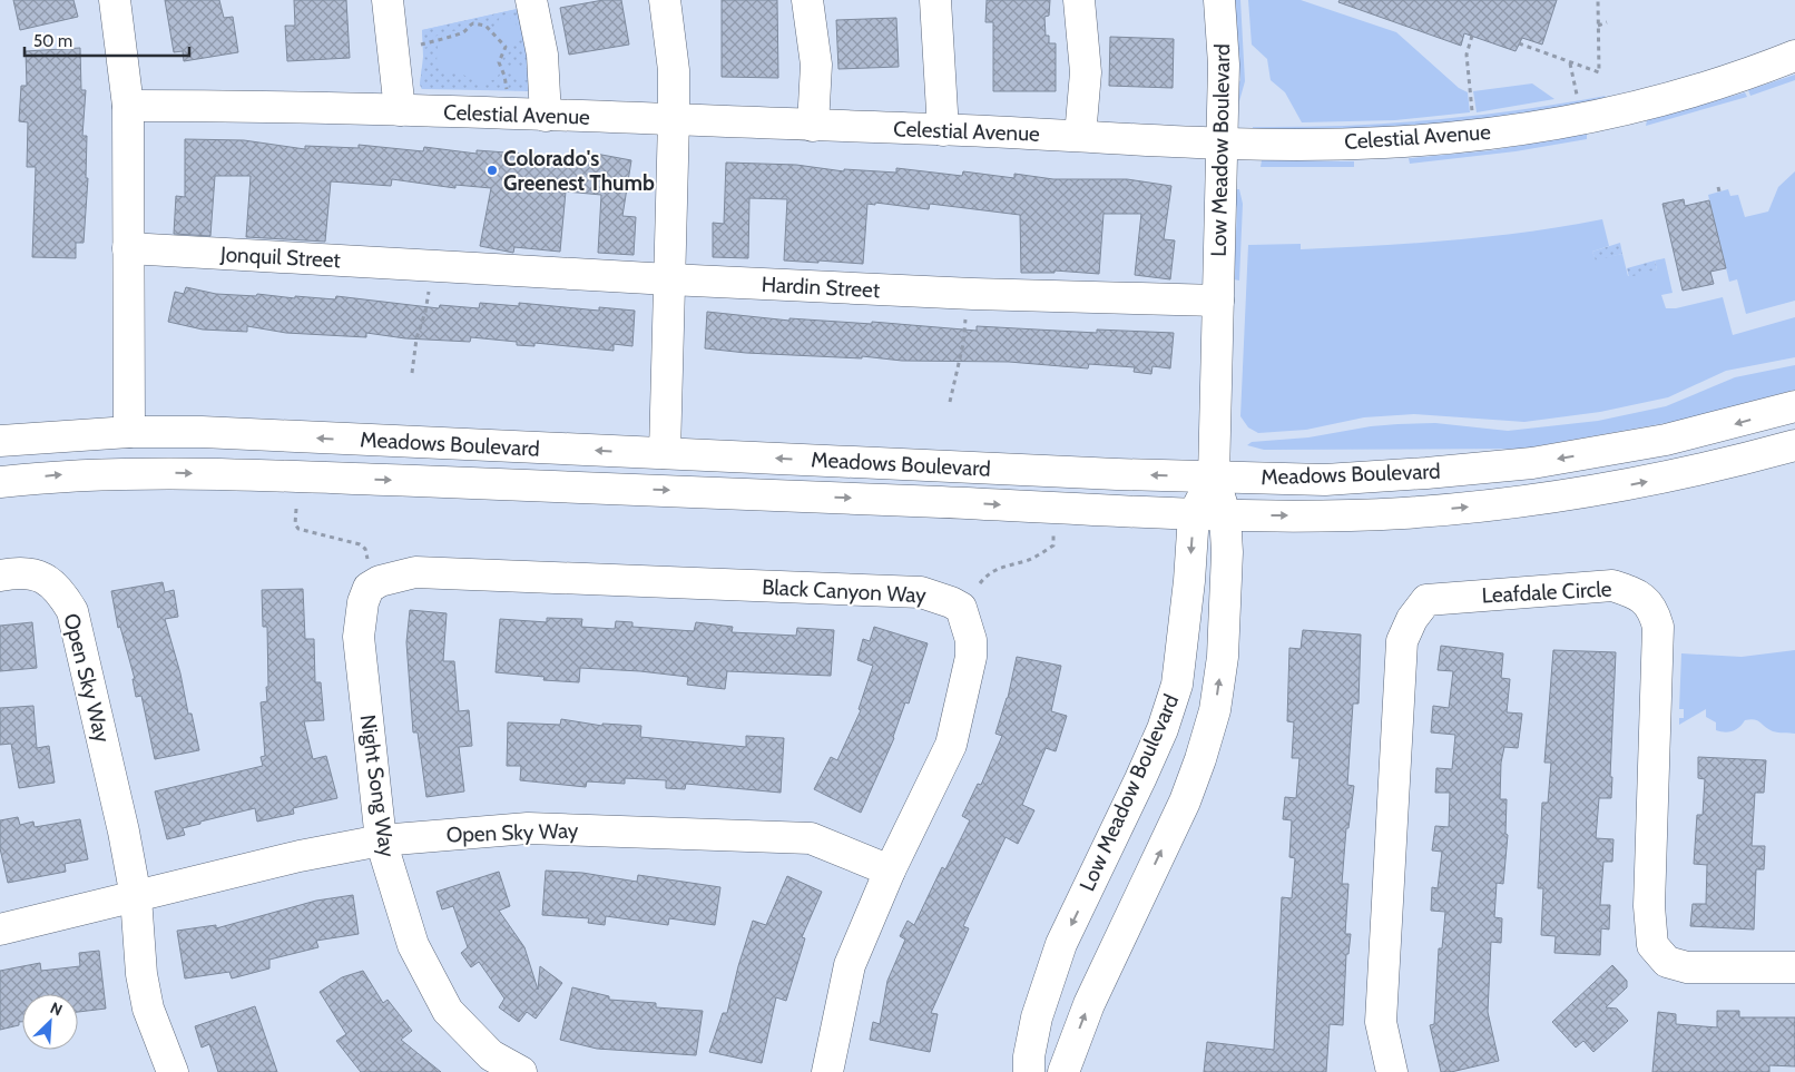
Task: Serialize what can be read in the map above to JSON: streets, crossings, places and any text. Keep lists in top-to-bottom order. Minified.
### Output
{"streets":{"street":["Celestial Avenue","Low Meadow Boulevard","Jonquil Street","Hardin Street","Meadows Boulevard","Black Canyon Way","Leafdale Circle","Open Sky Way","Night Song Way"]},"crossings":[["Celestial Avenue","Low Meadow Boulevard"],["Low Meadow Boulevard","Meadows Boulevard"],["Jonquil Street","Hardin Street"],["Black Canyon Way","Open Sky Way"],["Black Canyon Way","Night Song Way"],["Open Sky Way","Night Song Way"]],"places":["Colorado's Greenest Thumb"],"scale_bar":"50 m","north":"top right"}
